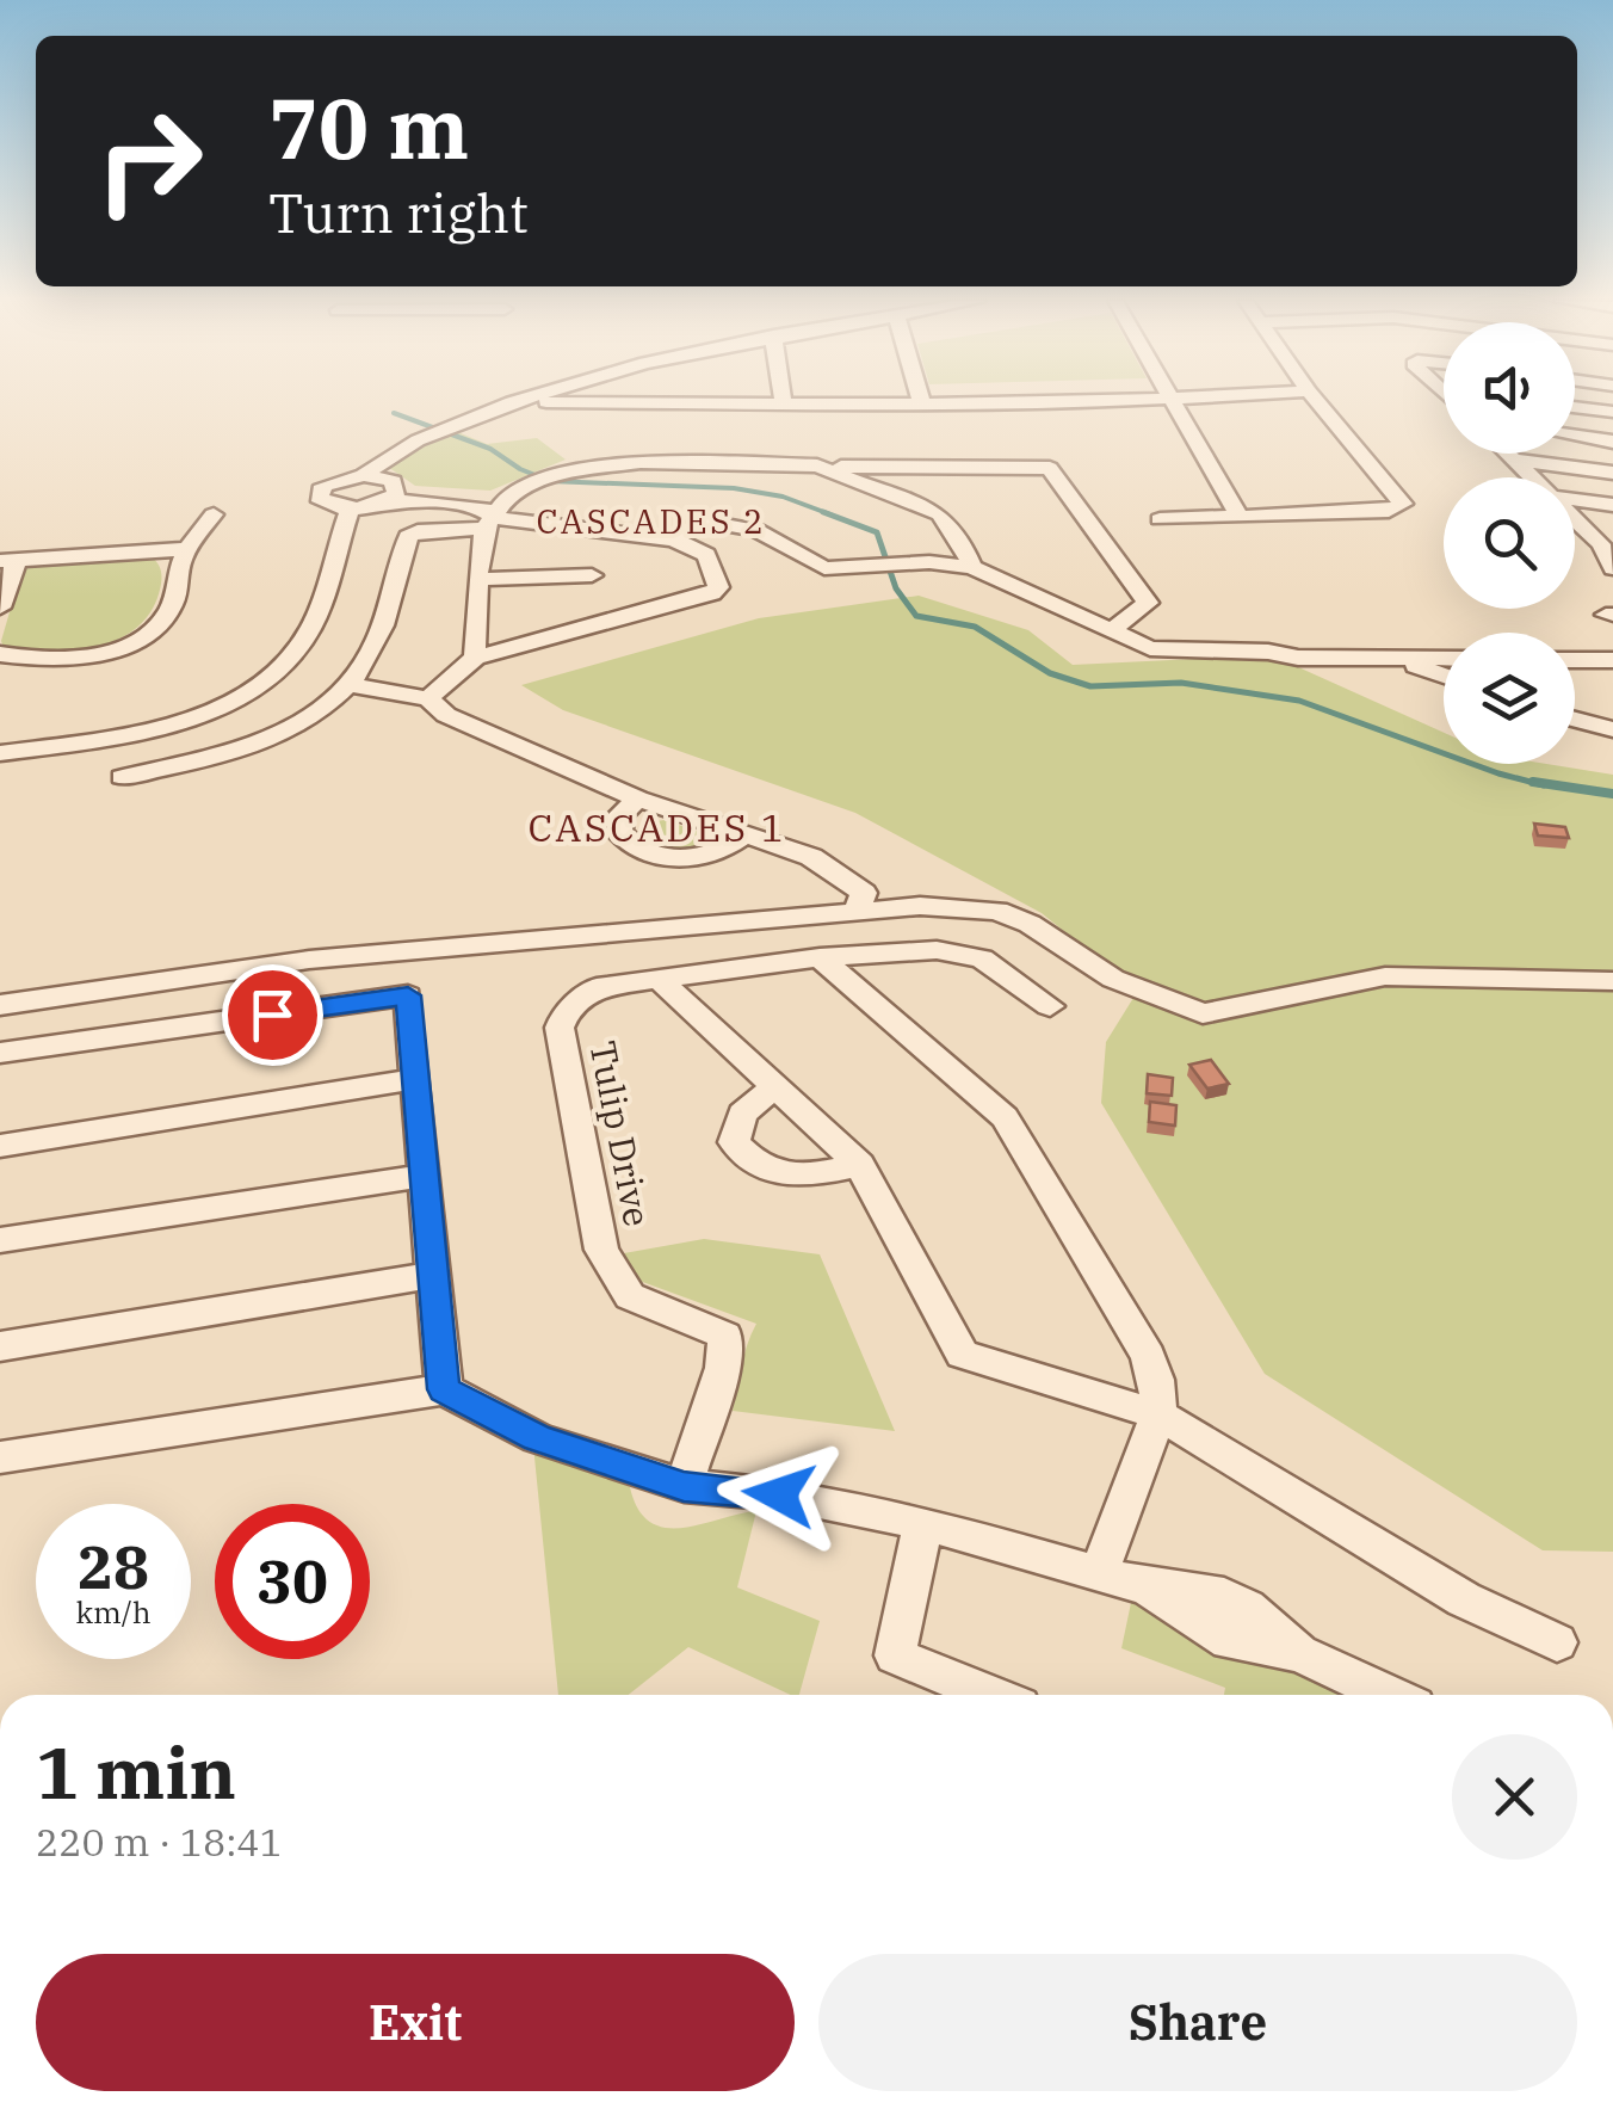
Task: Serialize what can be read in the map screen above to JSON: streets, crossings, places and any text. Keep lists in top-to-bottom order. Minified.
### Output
{"streets":{"street":["Tulip Drive"]},"districts":["CASCADES 2","CASCADES 1"],"page":{"turn":["70 m","Turn right"],"speed":"28 km/h","limit":"30","heading":["1 min","220 m · 18:41"],"buttons":["Exit","Share"]}}
